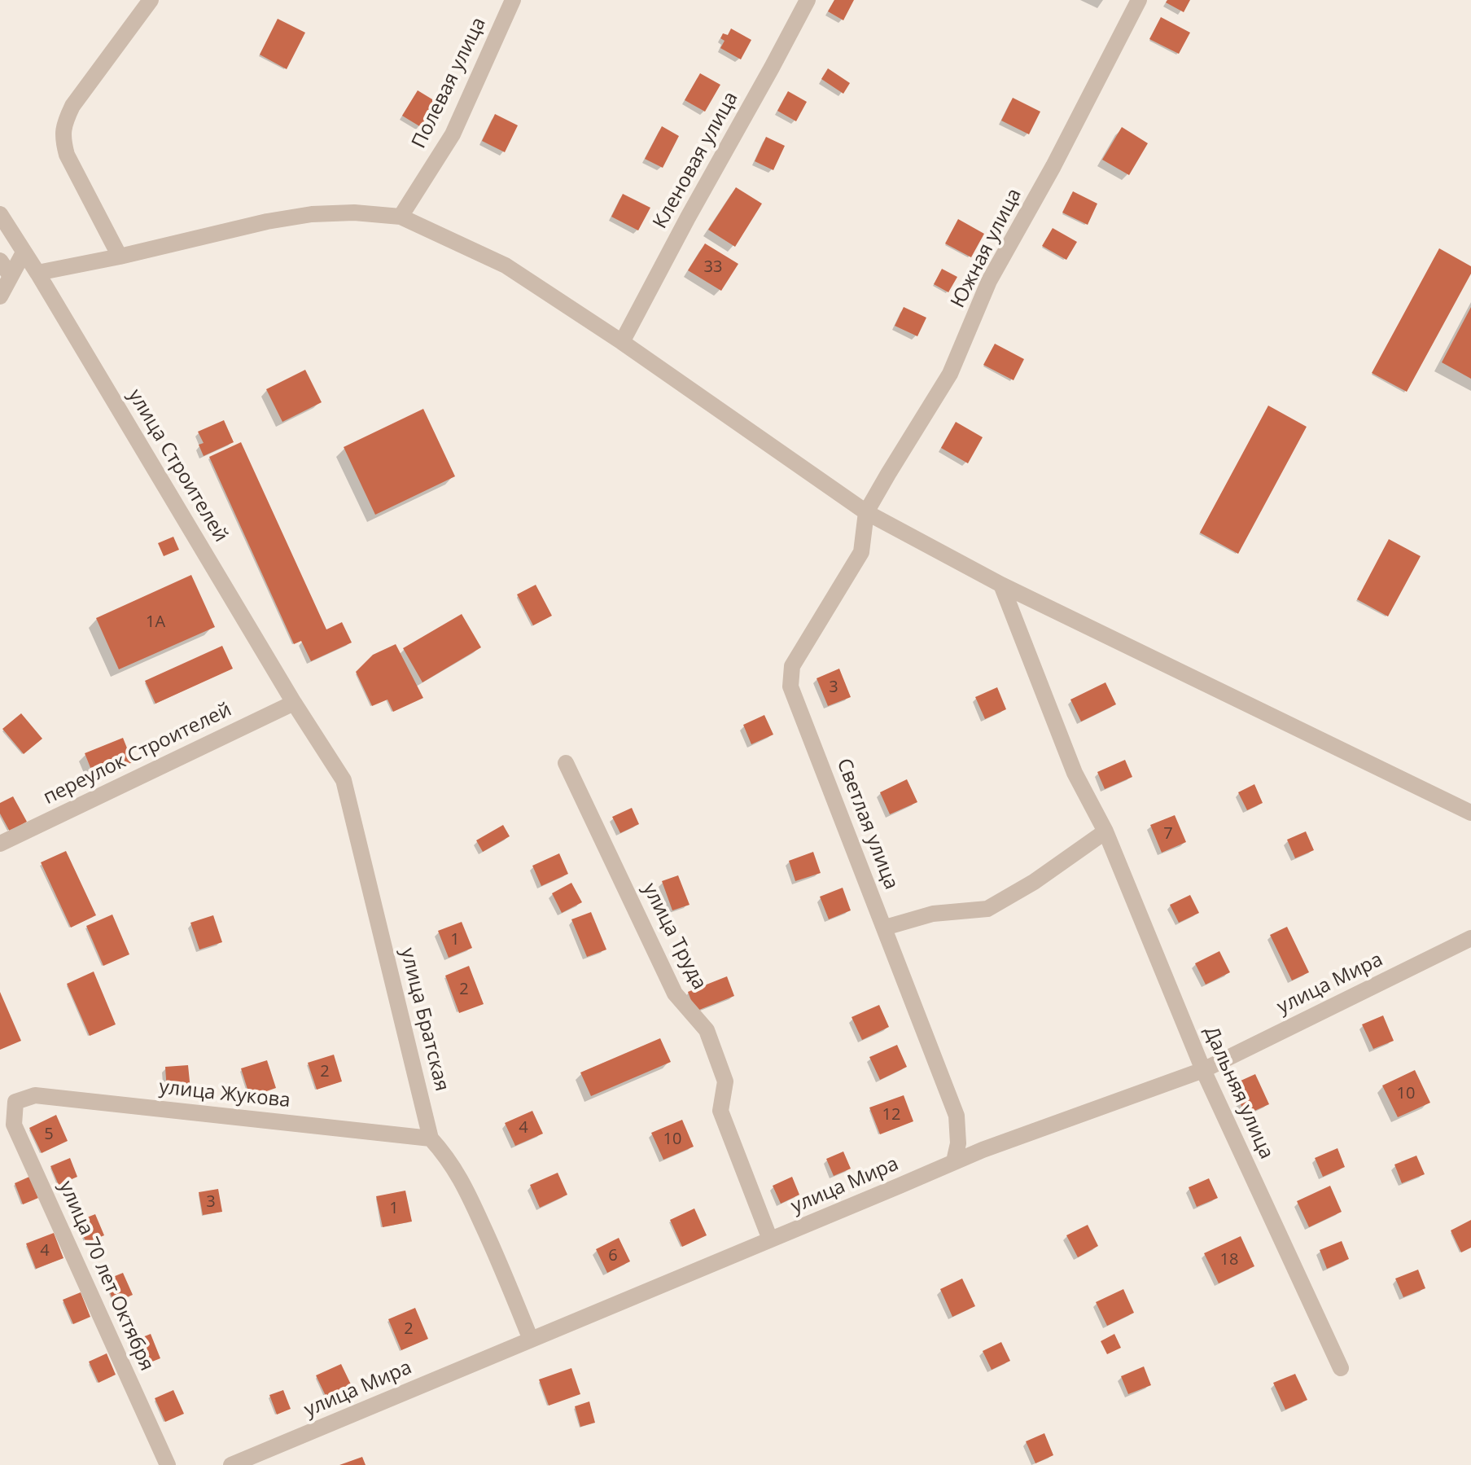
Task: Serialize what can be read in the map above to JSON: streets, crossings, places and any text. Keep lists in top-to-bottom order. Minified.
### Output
{"streets":{"street":["Полевая улица","Кленовая улица","Южная улица","улица Строителей","переулок Строителей","Светлая улица","улица Труда","улица Мира","улица Братская","Дальняя улица","улица Жукова","улица 70 лет Октября"]},"crossings":[["Южная улица","Светлая улица"],["улица Строителей","переулок Строителей"],["улица Строителей","улица Братская"],["переулок Строителей","улица Братская"],["Светлая улица","улица Мира"],["улица Труда","улица Мира"],["улица Мира","улица Братская"],["улица Мира","Дальняя улица"],["улица Братская","улица Жукова"],["улица Жукова","улица 70 лет Октября"]],"house_numbers":["33","1А","3","7","1","2","2","10","12","4","5","10","3","1","4","6","18","2"]}
